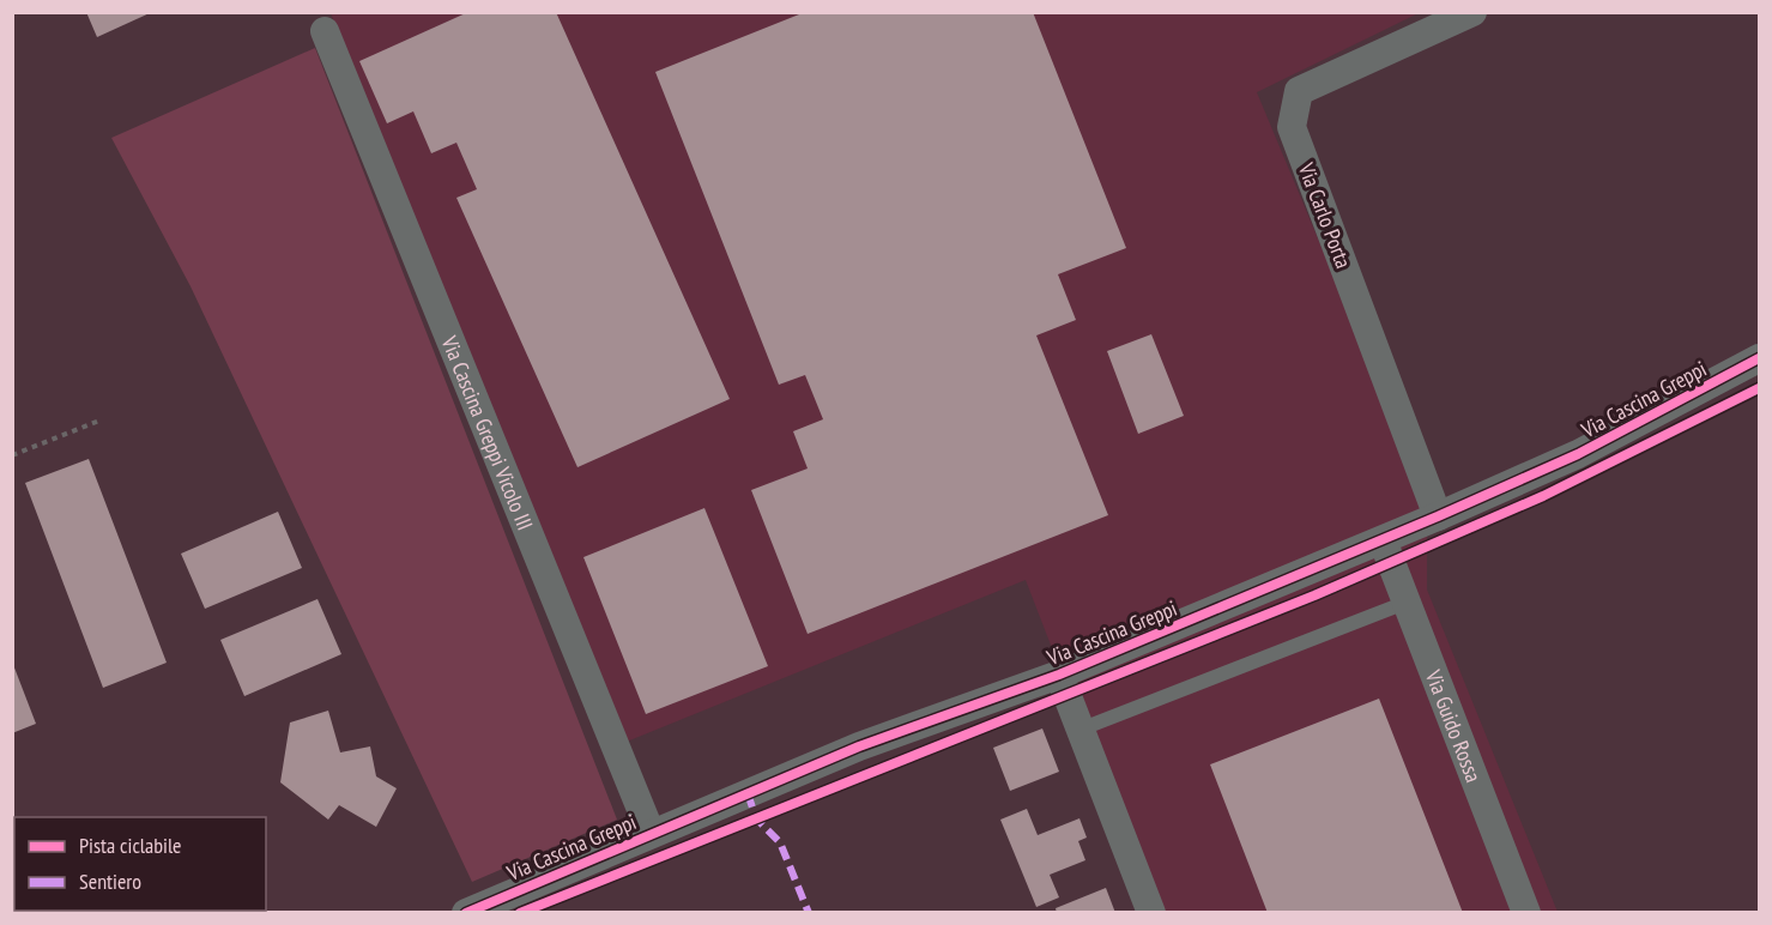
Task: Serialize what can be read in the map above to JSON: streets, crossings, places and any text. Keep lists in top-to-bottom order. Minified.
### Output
{"streets":{"street":["Via Carlo Porta","Via Cascina Greppi","Via Cascina Greppi Vicolo III","Via Guido Rossa"]},"crossings":[["Via Carlo Porta","Via Cascina Greppi"],["Via Cascina Greppi","Via Cascina Greppi Vicolo III"],["Via Cascina Greppi","Via Guido Rossa"]],"legend":["Pista ciclabile","Sentiero"]}
